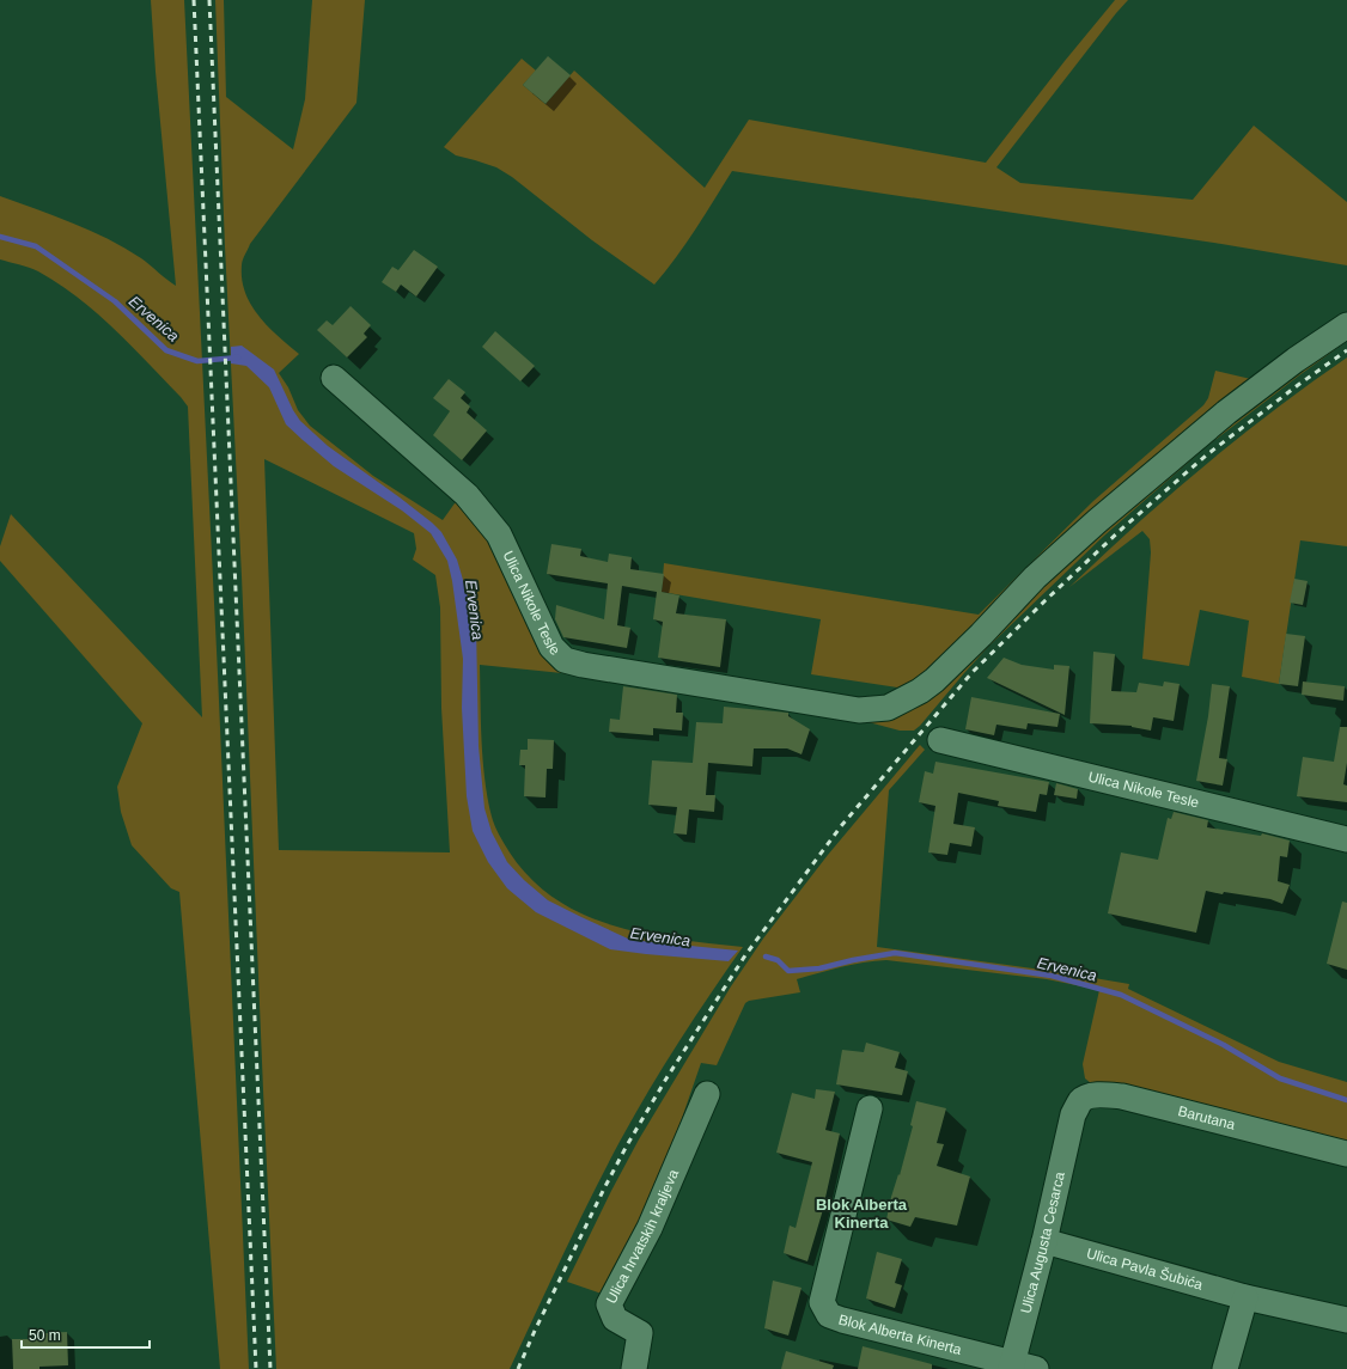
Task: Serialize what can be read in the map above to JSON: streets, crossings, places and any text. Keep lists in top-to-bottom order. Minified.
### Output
{"streets":{"street":["Ulica Nikole Tesle","Barutana","Ulica hrvatskih kraljeva","Ulica Augusta Cesarca","Ulica Pavla Šubića","Blok Alberta Kinerta"]},"crossings":[["Barutana","Ulica Augusta Cesarca"],["Ulica Augusta Cesarca","Ulica Pavla Šubića"],["Ulica Augusta Cesarca","Blok Alberta Kinerta"]],"districts":["Blok Alberta Kinerta"],"water":["Ervenica"],"scale_bar":"50 m"}
